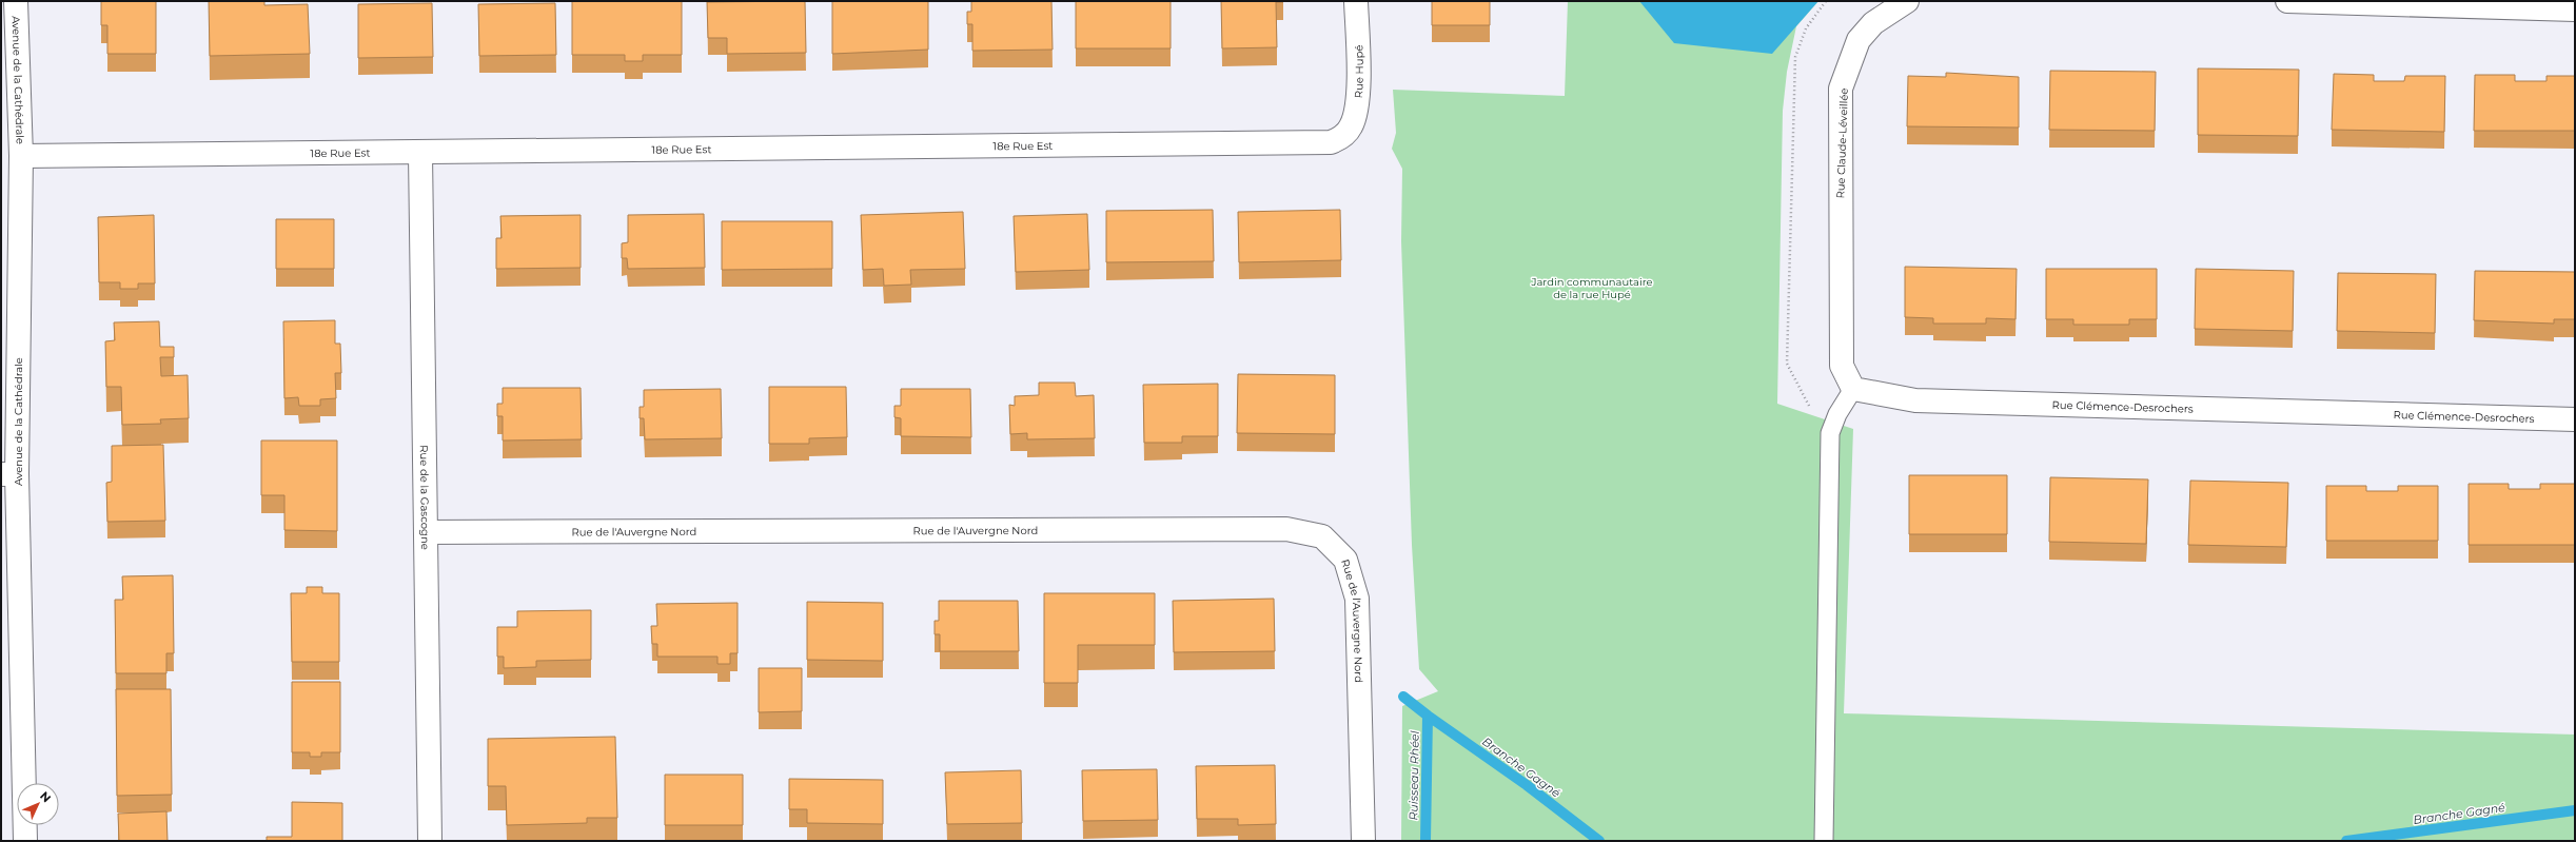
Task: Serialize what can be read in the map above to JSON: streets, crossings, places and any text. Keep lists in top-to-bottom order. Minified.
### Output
{"streets":{"street":["Rue Hupé","Avenue de la Cathédrale","Rue Claude-Léveillée","18e Rue Est","Rue Clémence-Desrochers","Rue de la Gascogne","Rue de l'Auvergne Nord"]},"crossings":[["Rue Hupé","18e Rue Est"],["Avenue de la Cathédrale","18e Rue Est"],["Rue Claude-Léveillée","Rue Clémence-Desrochers"],["18e Rue Est","Rue de la Gascogne"],["Rue de la Gascogne","Rue de l'Auvergne Nord"]],"water":["Branche Gagné","Ruisseau Rhéel"],"parks":["Jardin communautaire de la rue Hupé"],"north":"top right"}
